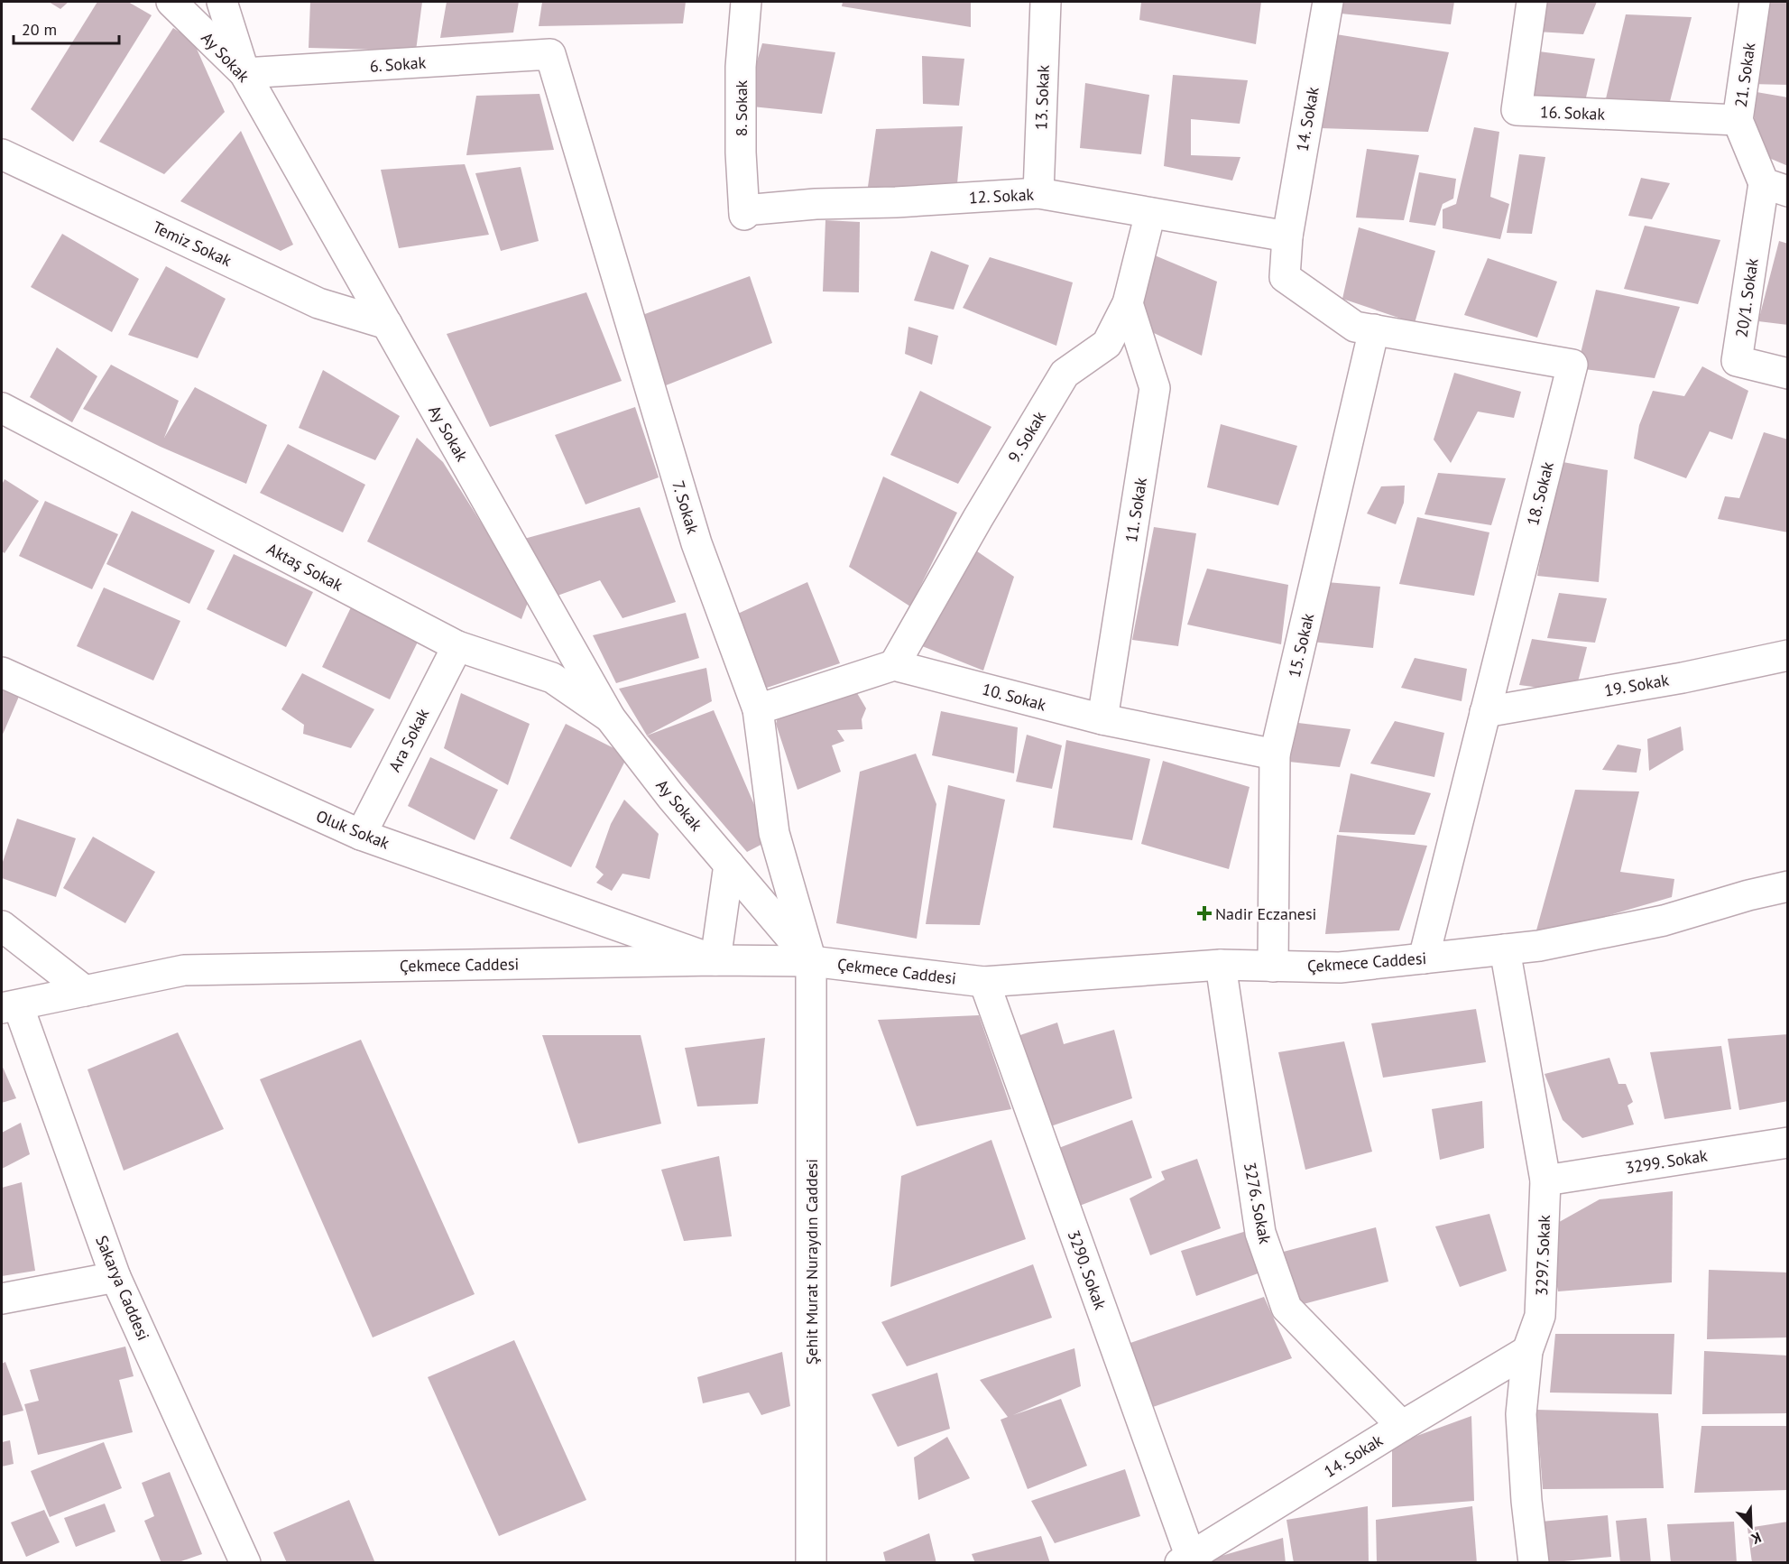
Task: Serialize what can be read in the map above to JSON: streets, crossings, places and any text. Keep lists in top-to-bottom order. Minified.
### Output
{"streets":{"street":["Ay Sokak","6. Sokak","21. Sokak","13. Sokak","8. Sokak","16. Sokak","14. Sokak","12. Sokak","Temiz Sokak","20/1. Sokak","9. Sokak","18. Sokak","7. Sokak","11. Sokak","Aktaş Sokak","15. Sokak","19. Sokak","10. Sokak","Ara Sokak","Oluk Sokak","Çekmece Caddesi","3299. Sokak","3276. Sokak","3297. Sokak","Şehit Murat Nuraydın Caddesi","3290. Sokak","Sakarya Caddesi"]},"crossings":[["Ay Sokak","6. Sokak"],["Ay Sokak","Temiz Sokak"],["Ay Sokak","7. Sokak"],["Ay Sokak","Aktaş Sokak"],["Ay Sokak","Çekmece Caddesi"],["Ay Sokak","Şehit Murat Nuraydın Caddesi"],["6. Sokak","7. Sokak"],["21. Sokak","16. Sokak"],["21. Sokak","20/1. Sokak"],["13. Sokak","12. Sokak"],["8. Sokak","12. Sokak"],["14. Sokak","12. Sokak"],["14. Sokak","18. Sokak"],["14. Sokak","3276. Sokak"],["14. Sokak","3297. Sokak"],["14. Sokak","3290. Sokak"],["12. Sokak","9. Sokak"],["12. Sokak","18. Sokak"],["9. Sokak","11. Sokak"],["9. Sokak","10. Sokak"],["18. Sokak","15. Sokak"],["18. Sokak","19. Sokak"],["18. Sokak","Çekmece Caddesi"],["7. Sokak","Çekmece Caddesi"],["7. Sokak","Şehit Murat Nuraydın Caddesi"],["11. Sokak","10. Sokak"],["Aktaş Sokak","Ara Sokak"],["15. Sokak","10. Sokak"],["15. Sokak","Çekmece Caddesi"],["Ara Sokak","Oluk Sokak"],["Oluk Sokak","Çekmece Caddesi"],["Çekmece Caddesi","3276. Sokak"],["Çekmece Caddesi","3297. Sokak"],["Çekmece Caddesi","Şehit Murat Nuraydın Caddesi"],["Çekmece Caddesi","3290. Sokak"],["Çekmece Caddesi","Sakarya Caddesi"],["3299. Sokak","3297. Sokak"]],"places":{"health":["Nadir Eczanesi"]},"scale_bar":"20 m","north":"bottom right"}
